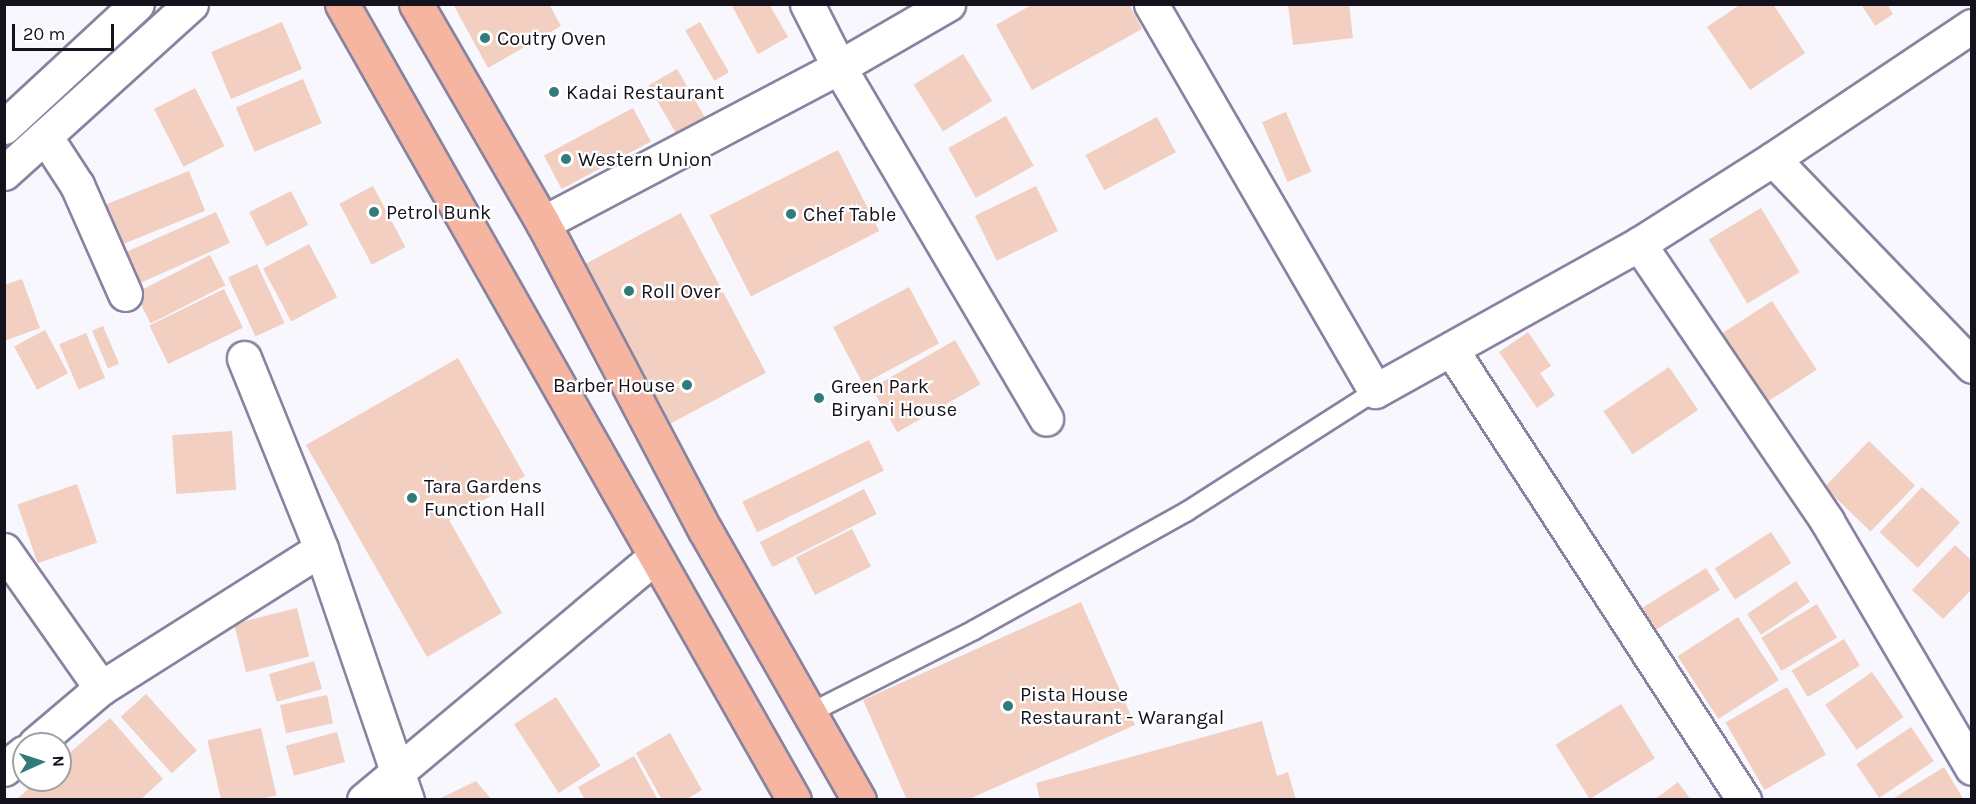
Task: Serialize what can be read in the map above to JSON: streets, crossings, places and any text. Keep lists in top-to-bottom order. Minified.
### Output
{"places":["Coutry Oven","Kadai Restaurant","Western Union","Petrol Bunk","Chef Table","Roll Over","Barber House","Green Park Biryani House","Tara Gardens Function Hall","Pista House Restaurant - Warangal"],"scale_bar":"20 m","north":"right"}
